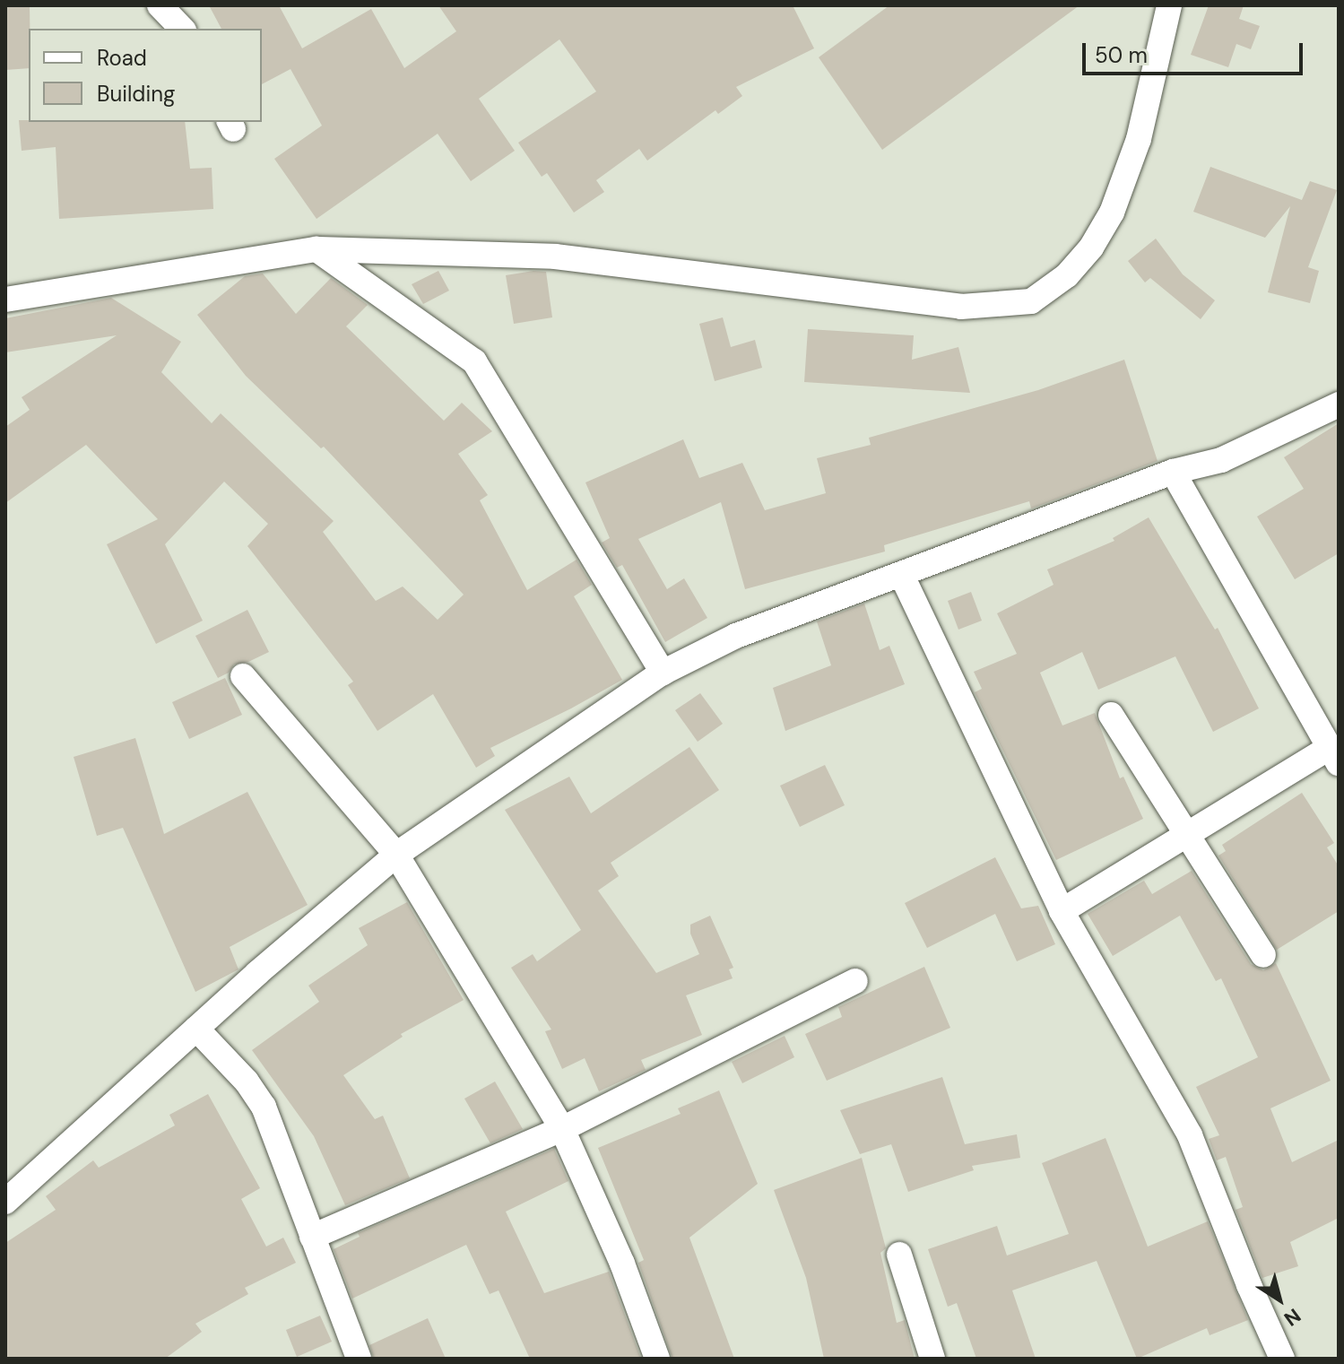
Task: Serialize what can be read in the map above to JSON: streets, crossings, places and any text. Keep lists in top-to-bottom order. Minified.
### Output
{"legend":["Road","Building"],"scale_bar":"50 m","north":"bottom right"}
